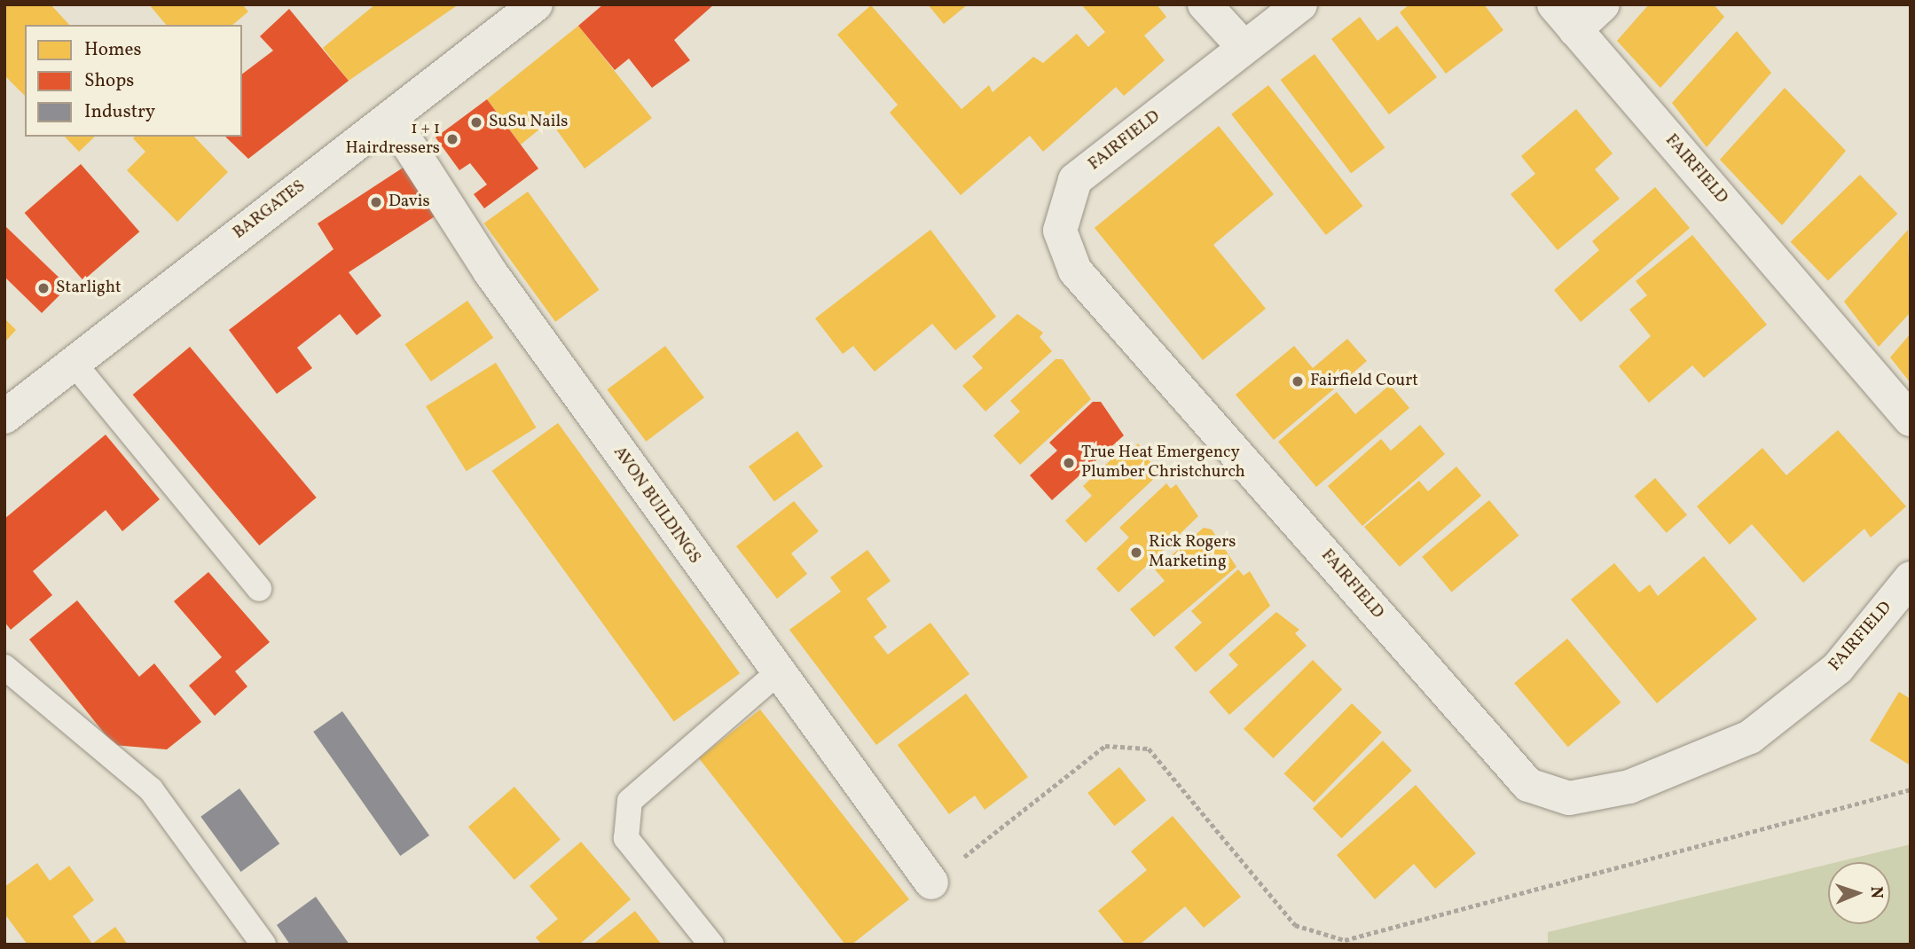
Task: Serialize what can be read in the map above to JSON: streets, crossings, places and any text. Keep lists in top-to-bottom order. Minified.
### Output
{"streets":{"street":["FAIRFIELD","BARGATES","AVON BUILDINGS"]},"crossings":[["BARGATES","AVON BUILDINGS"]],"places":["SuSu Nails","1 + 1 Hairdressers","Davis","Starlight","Fairfield Court","True Heat Emergency Plumber Christchurch","Rick Rogers Marketing"],"legend":["Homes","Shops","Industry"],"north":"right"}
